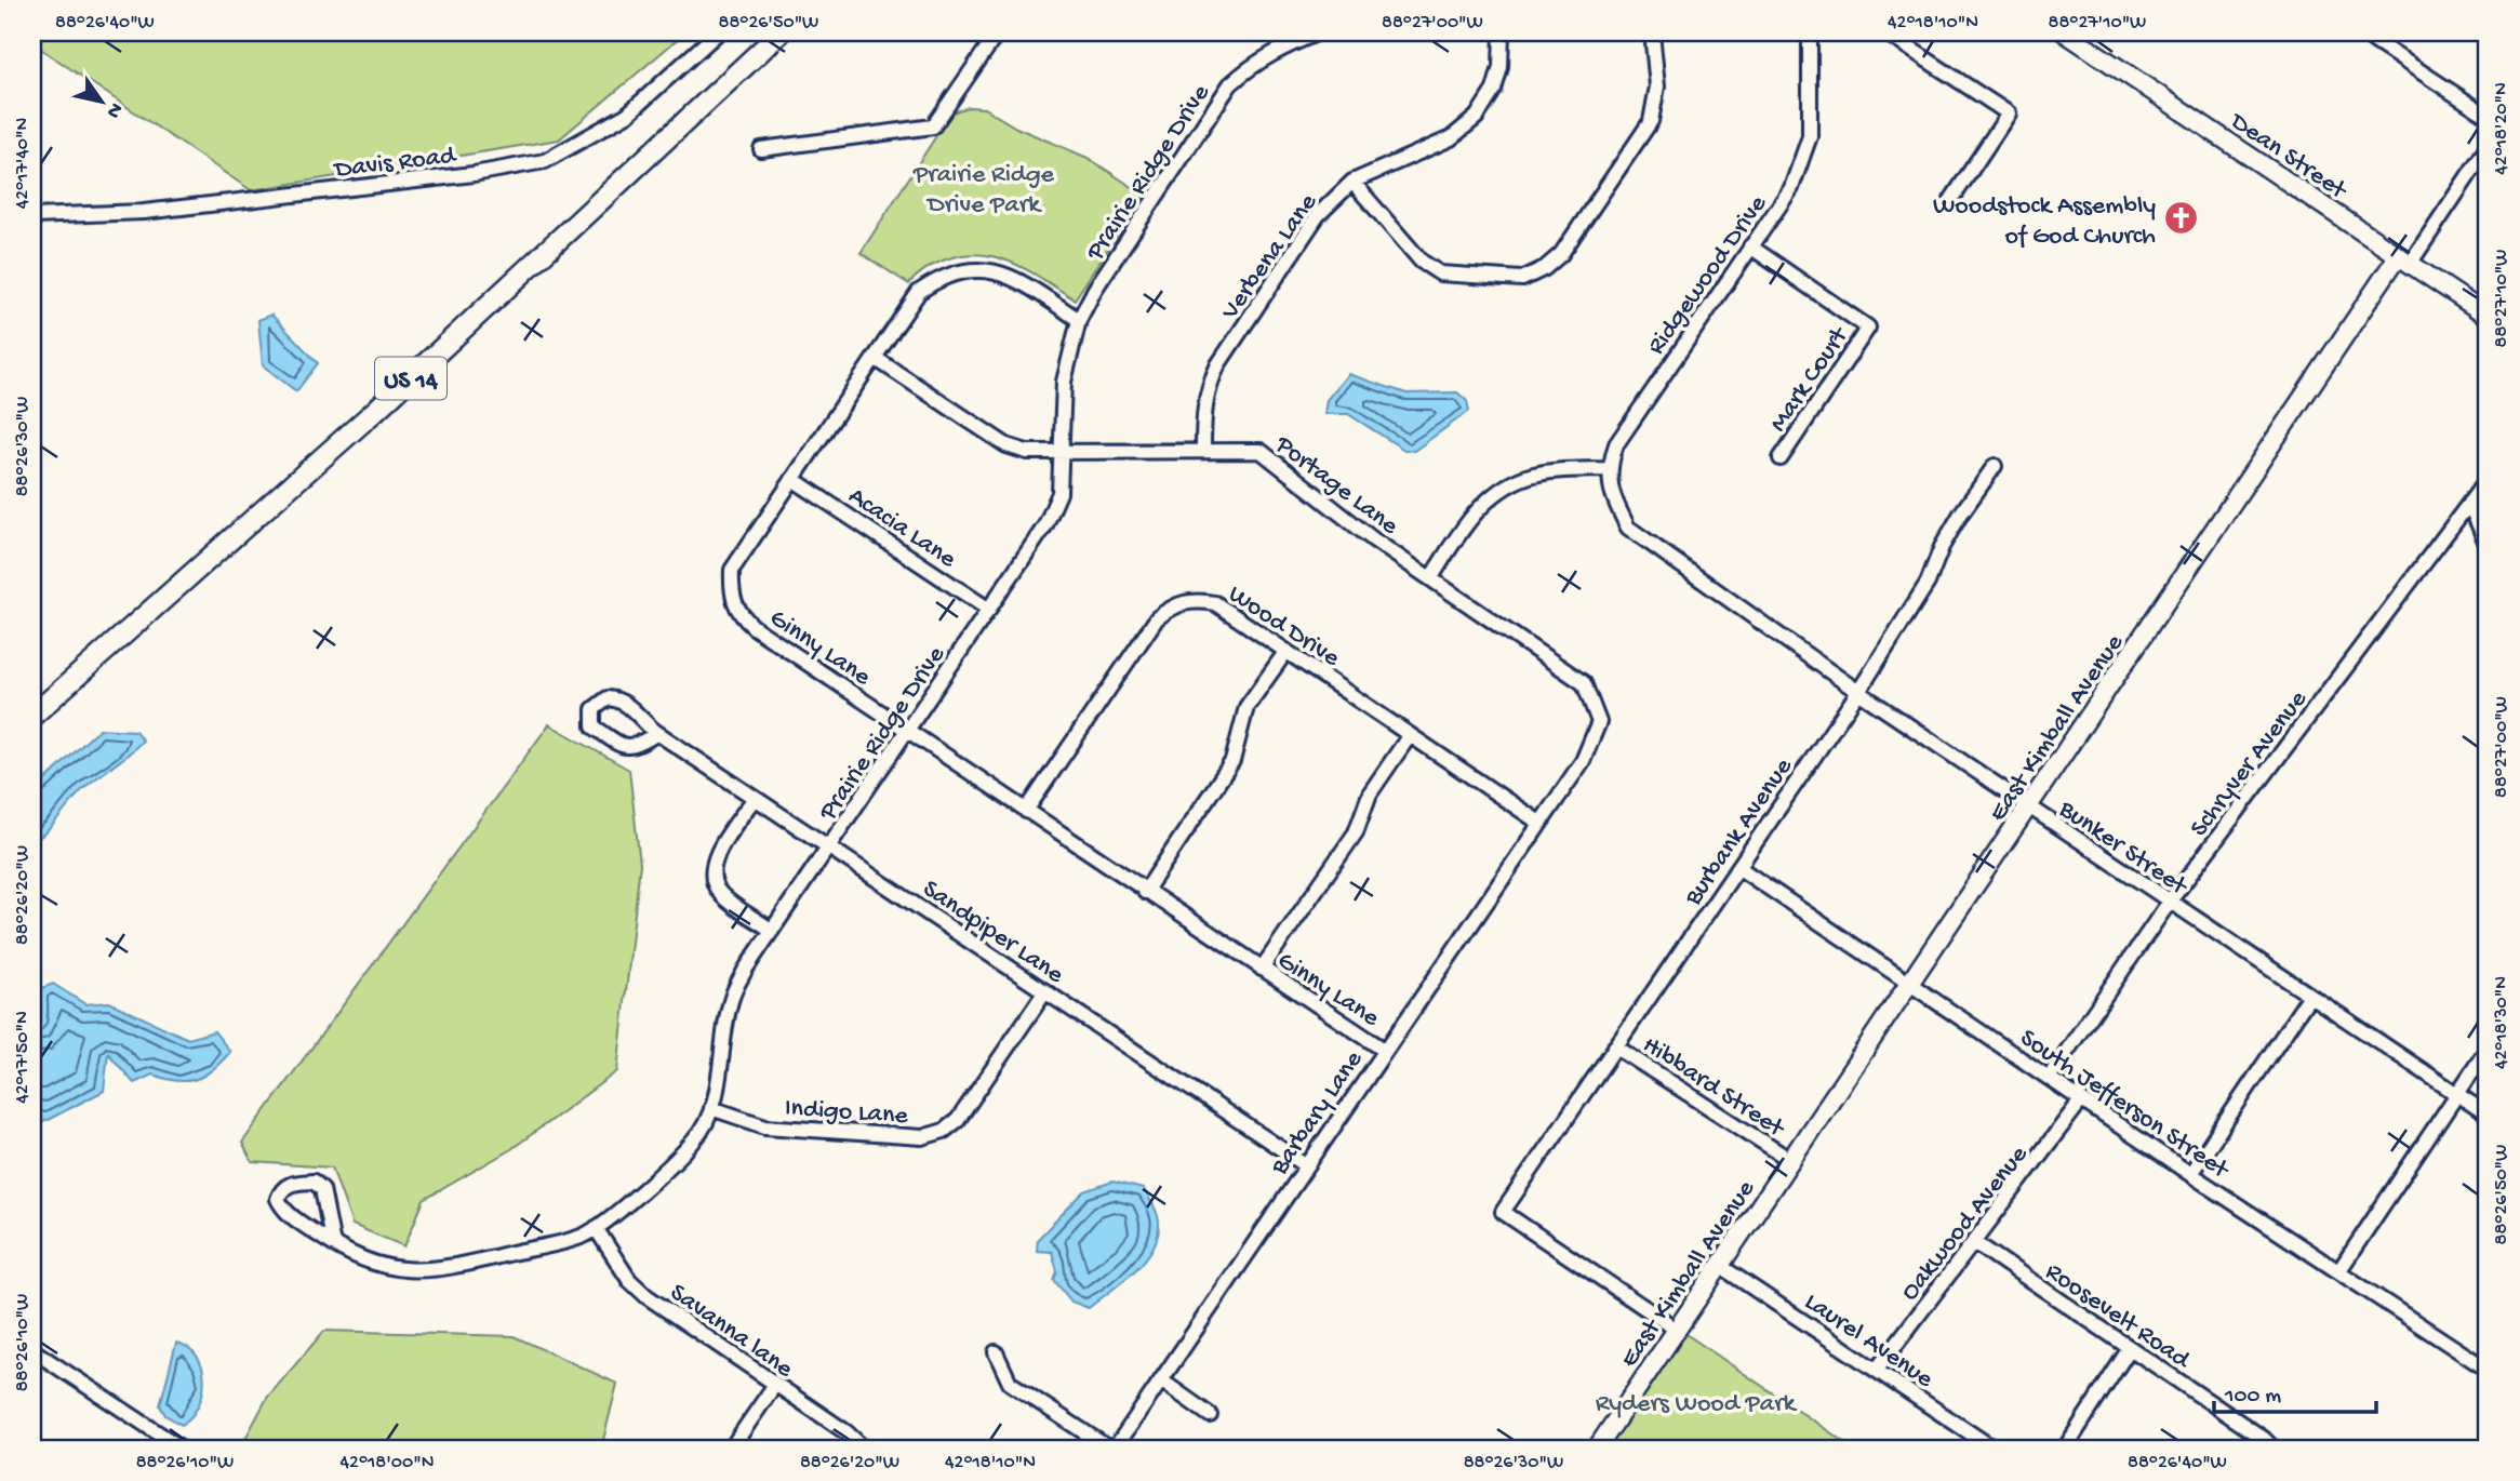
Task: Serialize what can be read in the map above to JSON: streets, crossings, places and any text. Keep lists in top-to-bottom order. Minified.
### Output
{"streets":{"main road":["US 14"],"street":["Dean Street","Davis Road","Prairie Ridge Drive","Verbena Lane","Ridgewood Drive","Mark Court","Portage Lane","Acacia Lane","Wood Drive","Ginny Lane","East Kimball Avenue","Schryver Avenue","Burbank Avenue","Bunker Street","Sandpiper Lane","Hibbard Street","South Jefferson Street","Indigo Lane","Barbary Lane","Oakwood Avenue","Roosevelt Road","Savanna lane","Laurel Avenue"]},"crossings":[["Dean Street","East Kimball Avenue"],["Prairie Ridge Drive","Portage Lane"],["Prairie Ridge Drive","Acacia Lane"],["Prairie Ridge Drive","Ginny Lane"],["Prairie Ridge Drive","Sandpiper Lane"],["Prairie Ridge Drive","Indigo Lane"],["Prairie Ridge Drive","Savanna lane"],["Verbena Lane","Portage Lane"],["Ridgewood Drive","Mark Court"],["Ridgewood Drive","Bunker Street"],["Portage Lane","Ginny Lane"],["Portage Lane","Barbary Lane"],["Acacia Lane","Ginny Lane"],["Wood Drive","Ginny Lane"],["Wood Drive","Barbary Lane"],["Ginny Lane","Barbary Lane"],["East Kimball Avenue","Bunker Street"],["East Kimball Avenue","Hibbard Street"],["East Kimball Avenue","South Jefferson Street"],["East Kimball Avenue","Laurel Avenue"],["Schryver Avenue","Bunker Street"],["Schryver Avenue","South Jefferson Street"],["Burbank Avenue","Bunker Street"],["Burbank Avenue","Hibbard Street"],["Burbank Avenue","South Jefferson Street"],["Sandpiper Lane","Indigo Lane"],["Sandpiper Lane","Barbary Lane"],["South Jefferson Street","Oakwood Avenue"],["Oakwood Avenue","Roosevelt Road"],["Oakwood Avenue","Laurel Avenue"]],"parks":["Prairie Ridge Drive Park","Ryders Wood Park"],"places":{"church":["Woodstock Assembly of God Church"]},"scale_bar":"100 m","north":"bottom right","coordinates":["88°26'40\"W","88°26'50\"W","88°27'00\"W","42°18'10\"N","88°27'10\"W","42°18'20\"N","42°17'40\"N","88°26'30\"W","88°26'20\"W","42°18'30\"N","42°17'50\"N","88°26'10\"W","42°18'00\"N"]}
